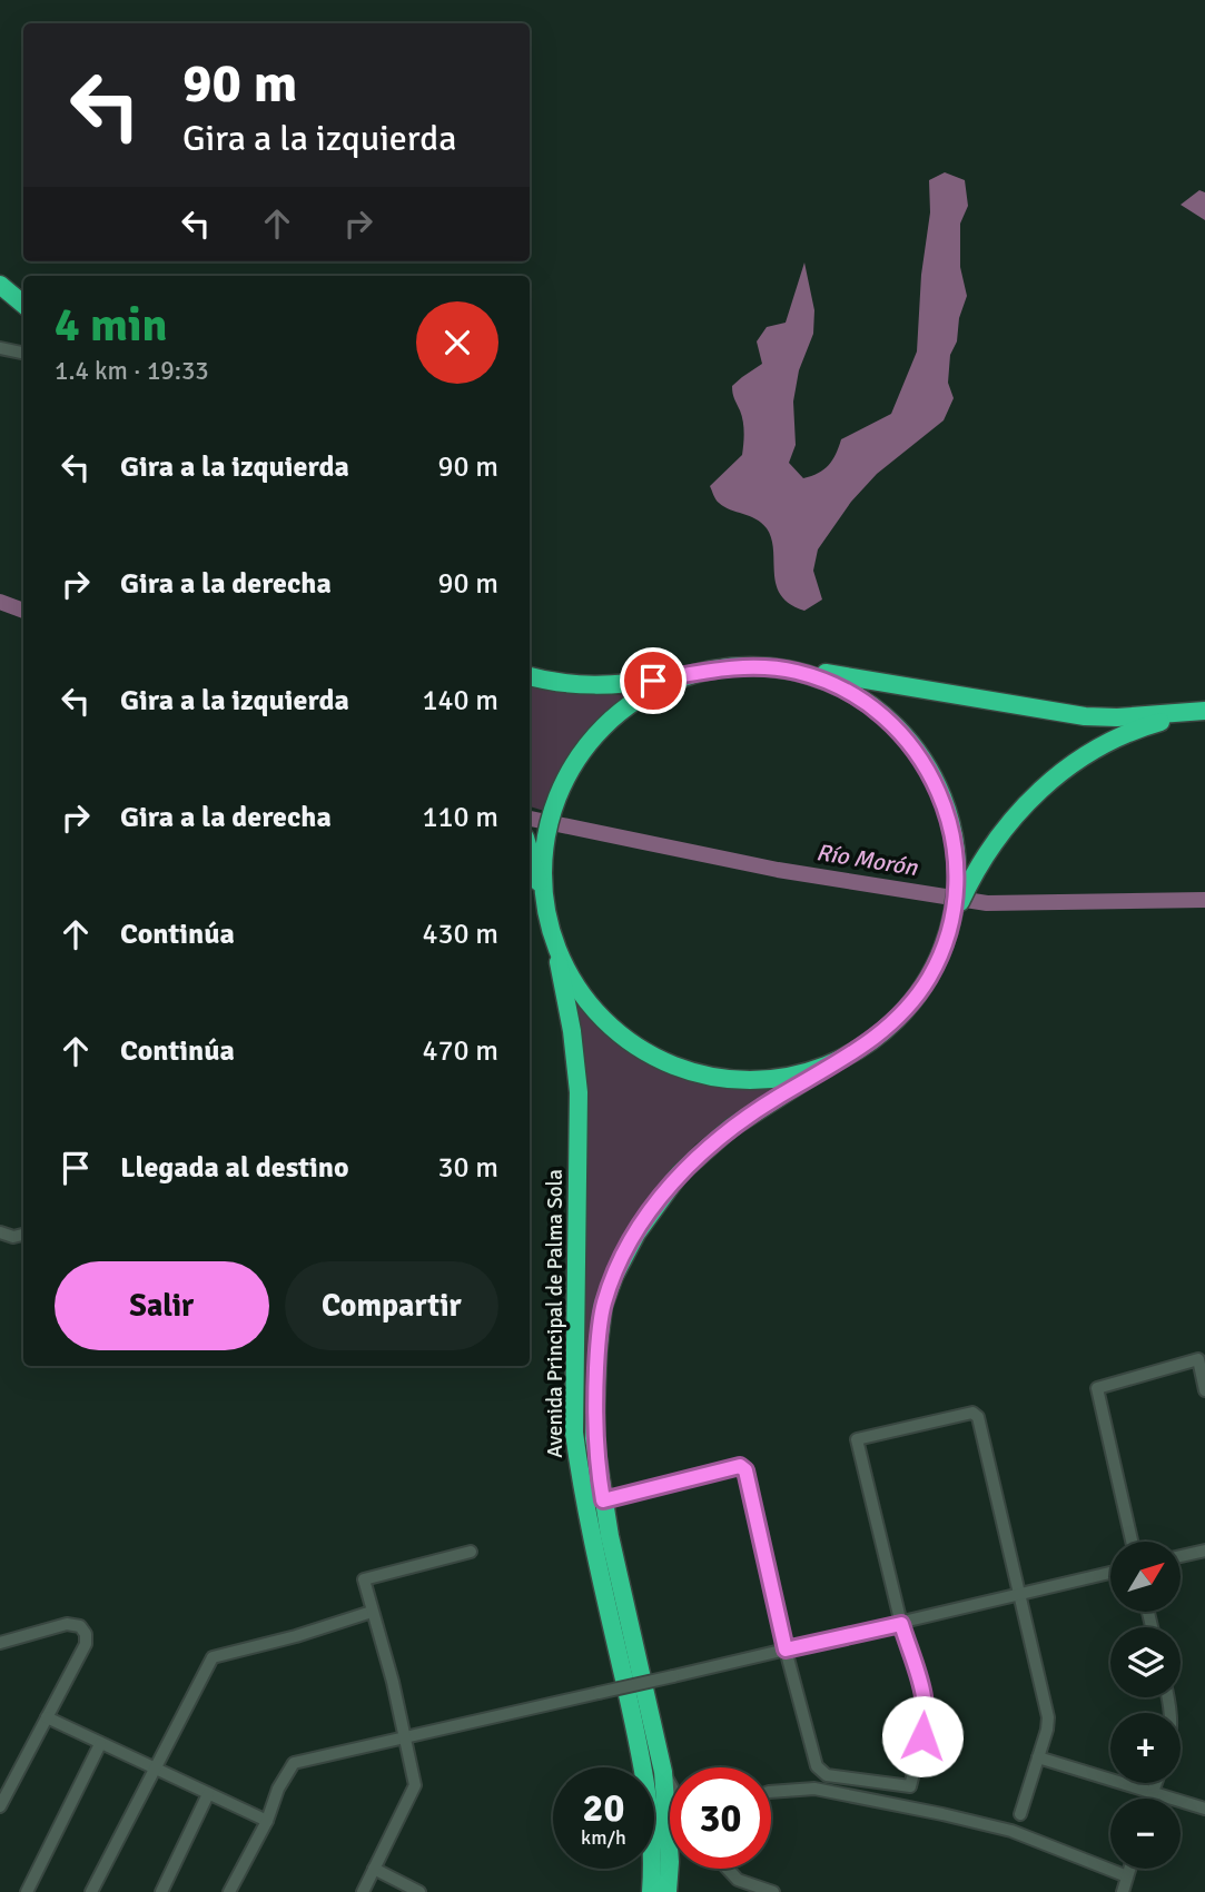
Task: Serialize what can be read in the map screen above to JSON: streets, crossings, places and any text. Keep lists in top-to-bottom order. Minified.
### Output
{"streets":{"highway":["Avenida Principal de Palma Sola"]},"water":["Río Morón"],"north":"top right","page":{"turn":["90 m","Gira a la izquierda"],"heading":["4 min","1.4 km · 19:33"],"list":[{"name":"Gira a la izquierda","value":"90 m"},{"name":"Gira a la derecha","value":"90 m"},{"name":"Gira a la izquierda","value":"140 m"},{"name":"Gira a la derecha","value":"110 m"},{"name":"Continúa","value":"430 m"},{"name":"Continúa","value":"470 m"},{"name":"Llegada al destino","value":"30 m"}],"buttons":["Salir","Compartir"],"map_buttons":["+","−"],"speed":"20 km/h","limit":"30"}}
